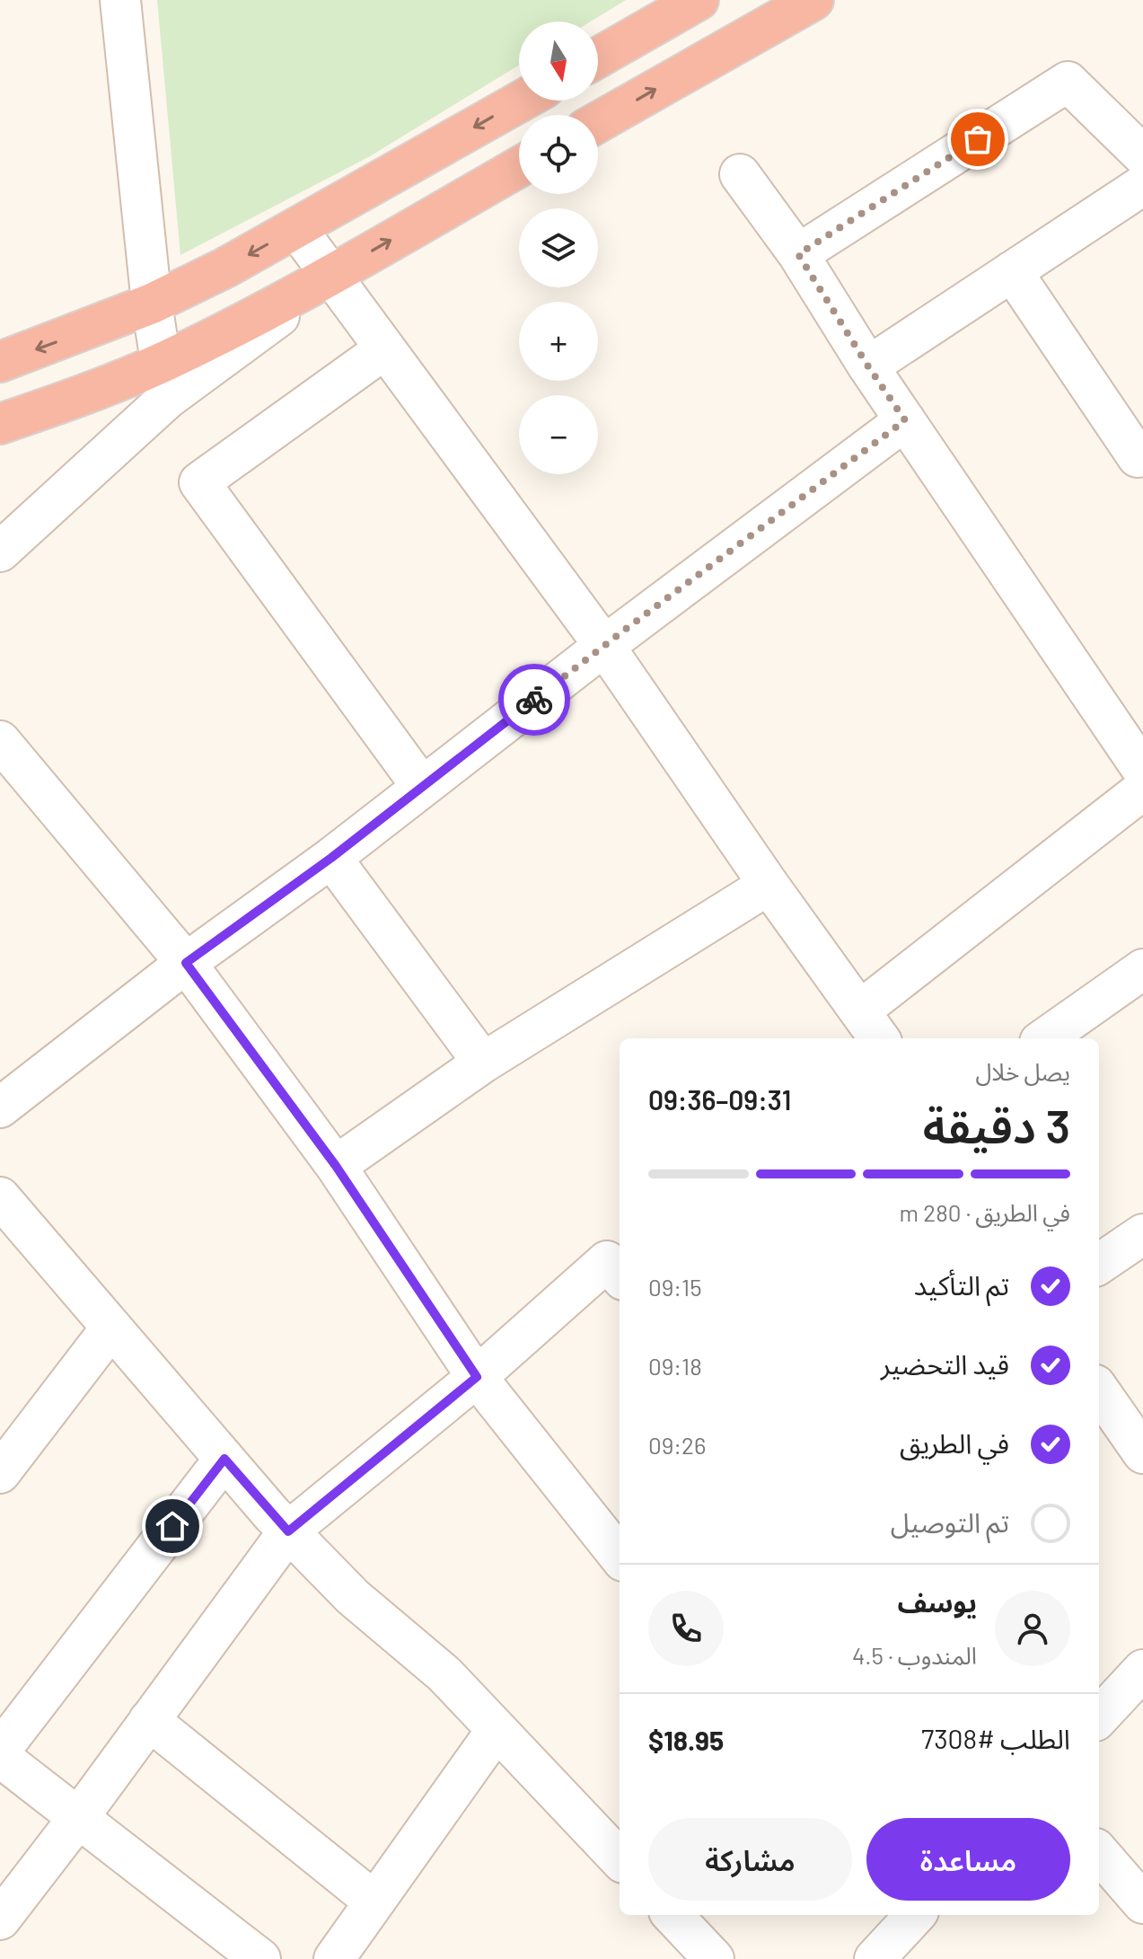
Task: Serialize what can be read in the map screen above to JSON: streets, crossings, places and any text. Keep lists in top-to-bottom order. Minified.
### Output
{"north":"bottom","page":{"map_buttons":["+","−"],"heading":["3 دقيقة","يصل خلال","09:31–09:36"],"panel":["يوسف","المندوب · 4.5","الطلب #7308","$18.95"],"bar":"في الطريق · 280 m","list":[["تم التأكيد","09:15"],["قيد التحضير","09:18"],["في الطريق","09:26"],"تم التوصيل"],"buttons":["مساعدة","مشاركة"]}}
